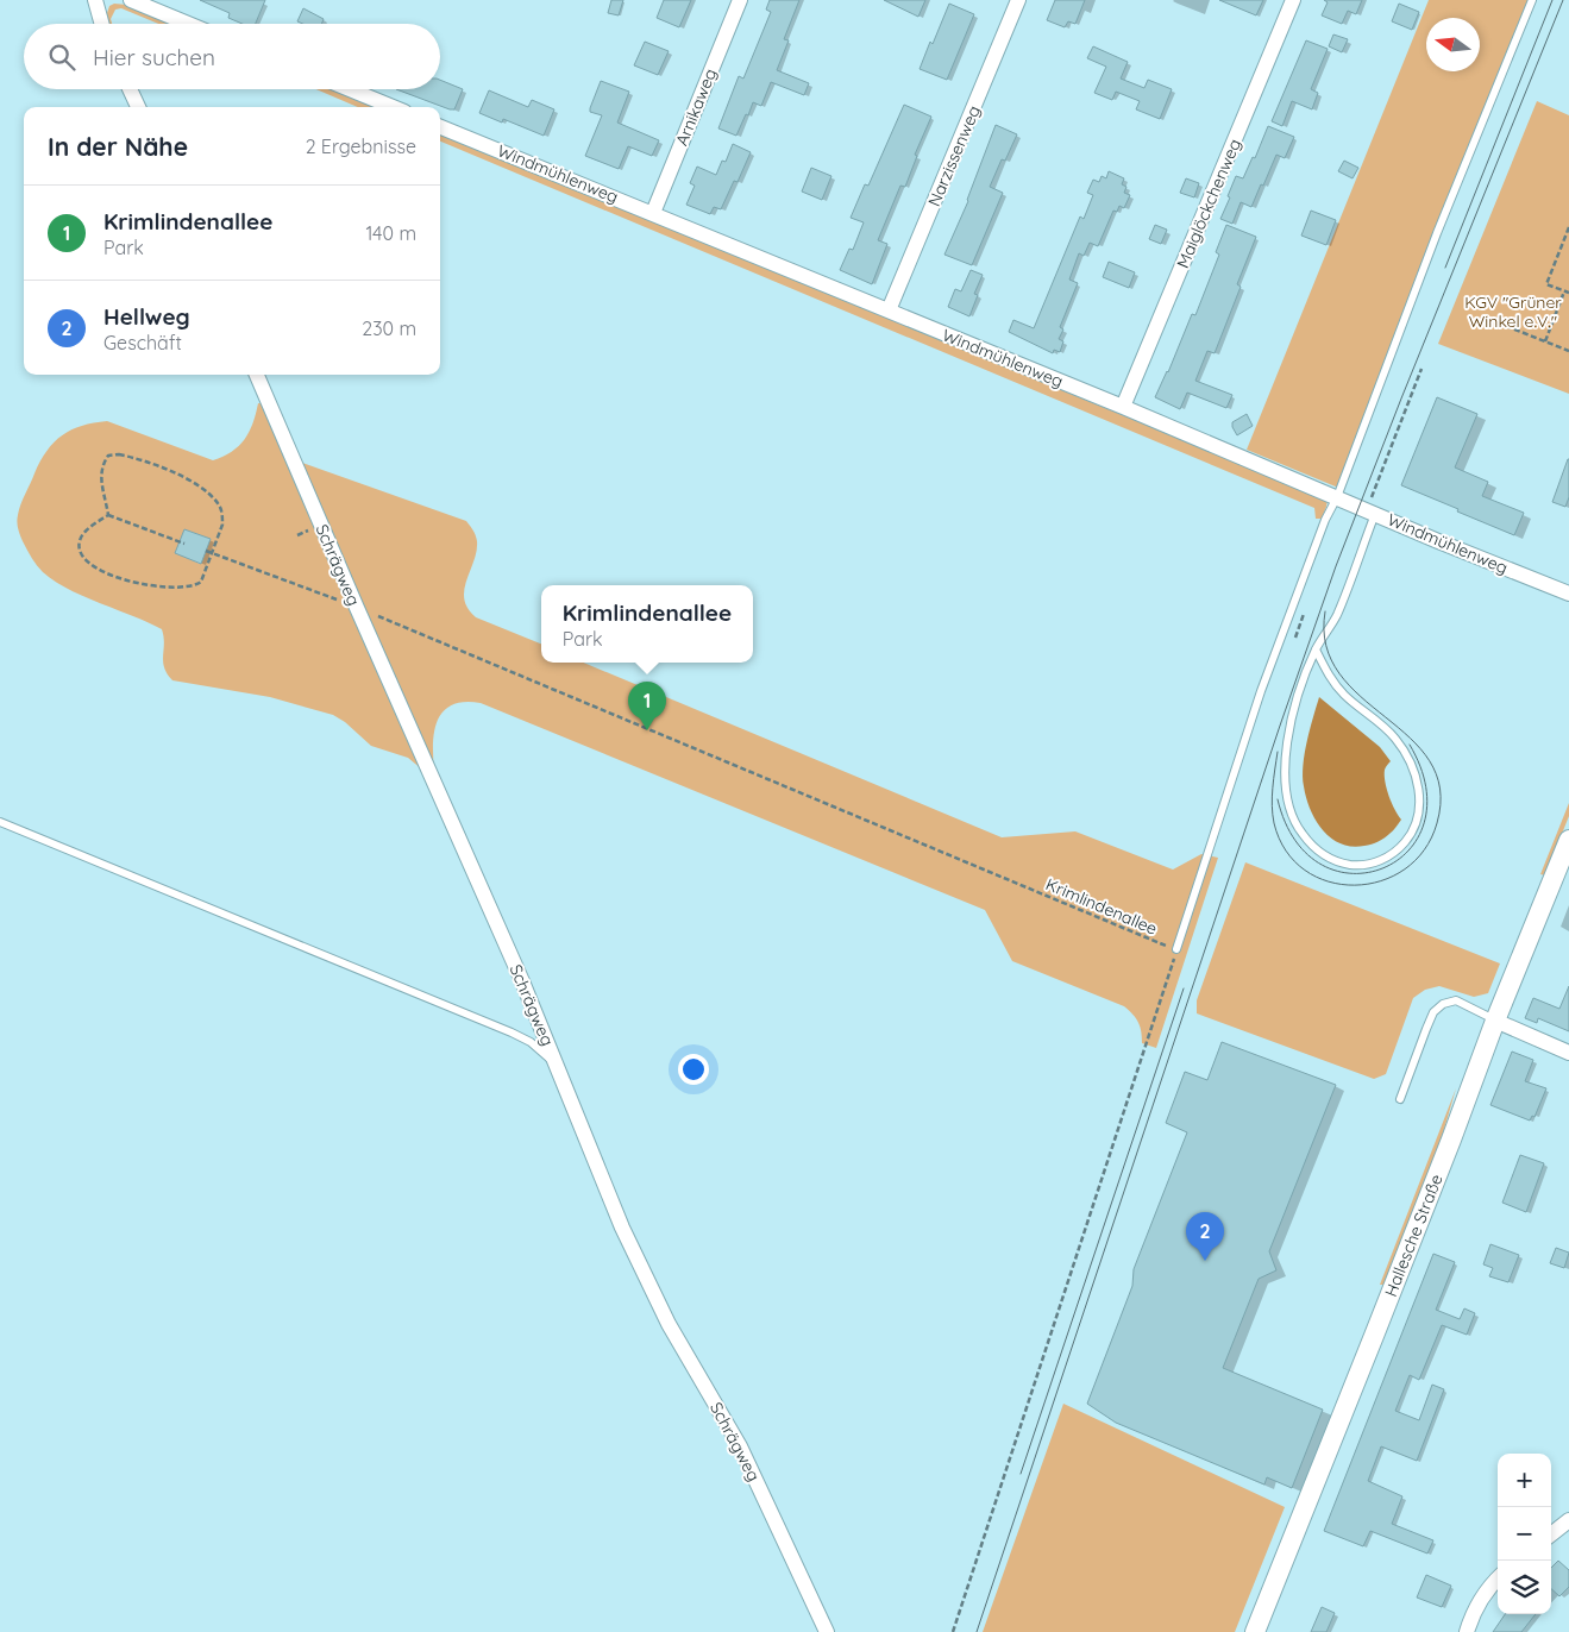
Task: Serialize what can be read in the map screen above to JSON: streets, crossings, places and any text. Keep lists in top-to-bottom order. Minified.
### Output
{"streets":{"street":["Arnikaweg","Narzissenweg","Windmühlenweg","Maiglöckchenweg","Schrägweg","Hallesche Straße"],"path":["Krimlindenallee"]},"crossings":[["Arnikaweg","Windmühlenweg"],["Narzissenweg","Windmühlenweg"],["Windmühlenweg","Maiglöckchenweg"],["Schrägweg","Krimlindenallee"]],"parks":["KGV \"Grüner Winkel e.V.\""],"north":"left","page":{"search":"Hier suchen","heading":["In der Nähe","2 Ergebnisse"],"list":[{"mark":"1","name":"Krimlindenallee","note":"Park","value":"140 m"},{"mark":"2","name":"Hellweg","note":"Geschäft","value":"230 m"}],"popup":["Krimlindenallee","Park"],"pins":["1","2"],"map_buttons":["+","−"]}}
